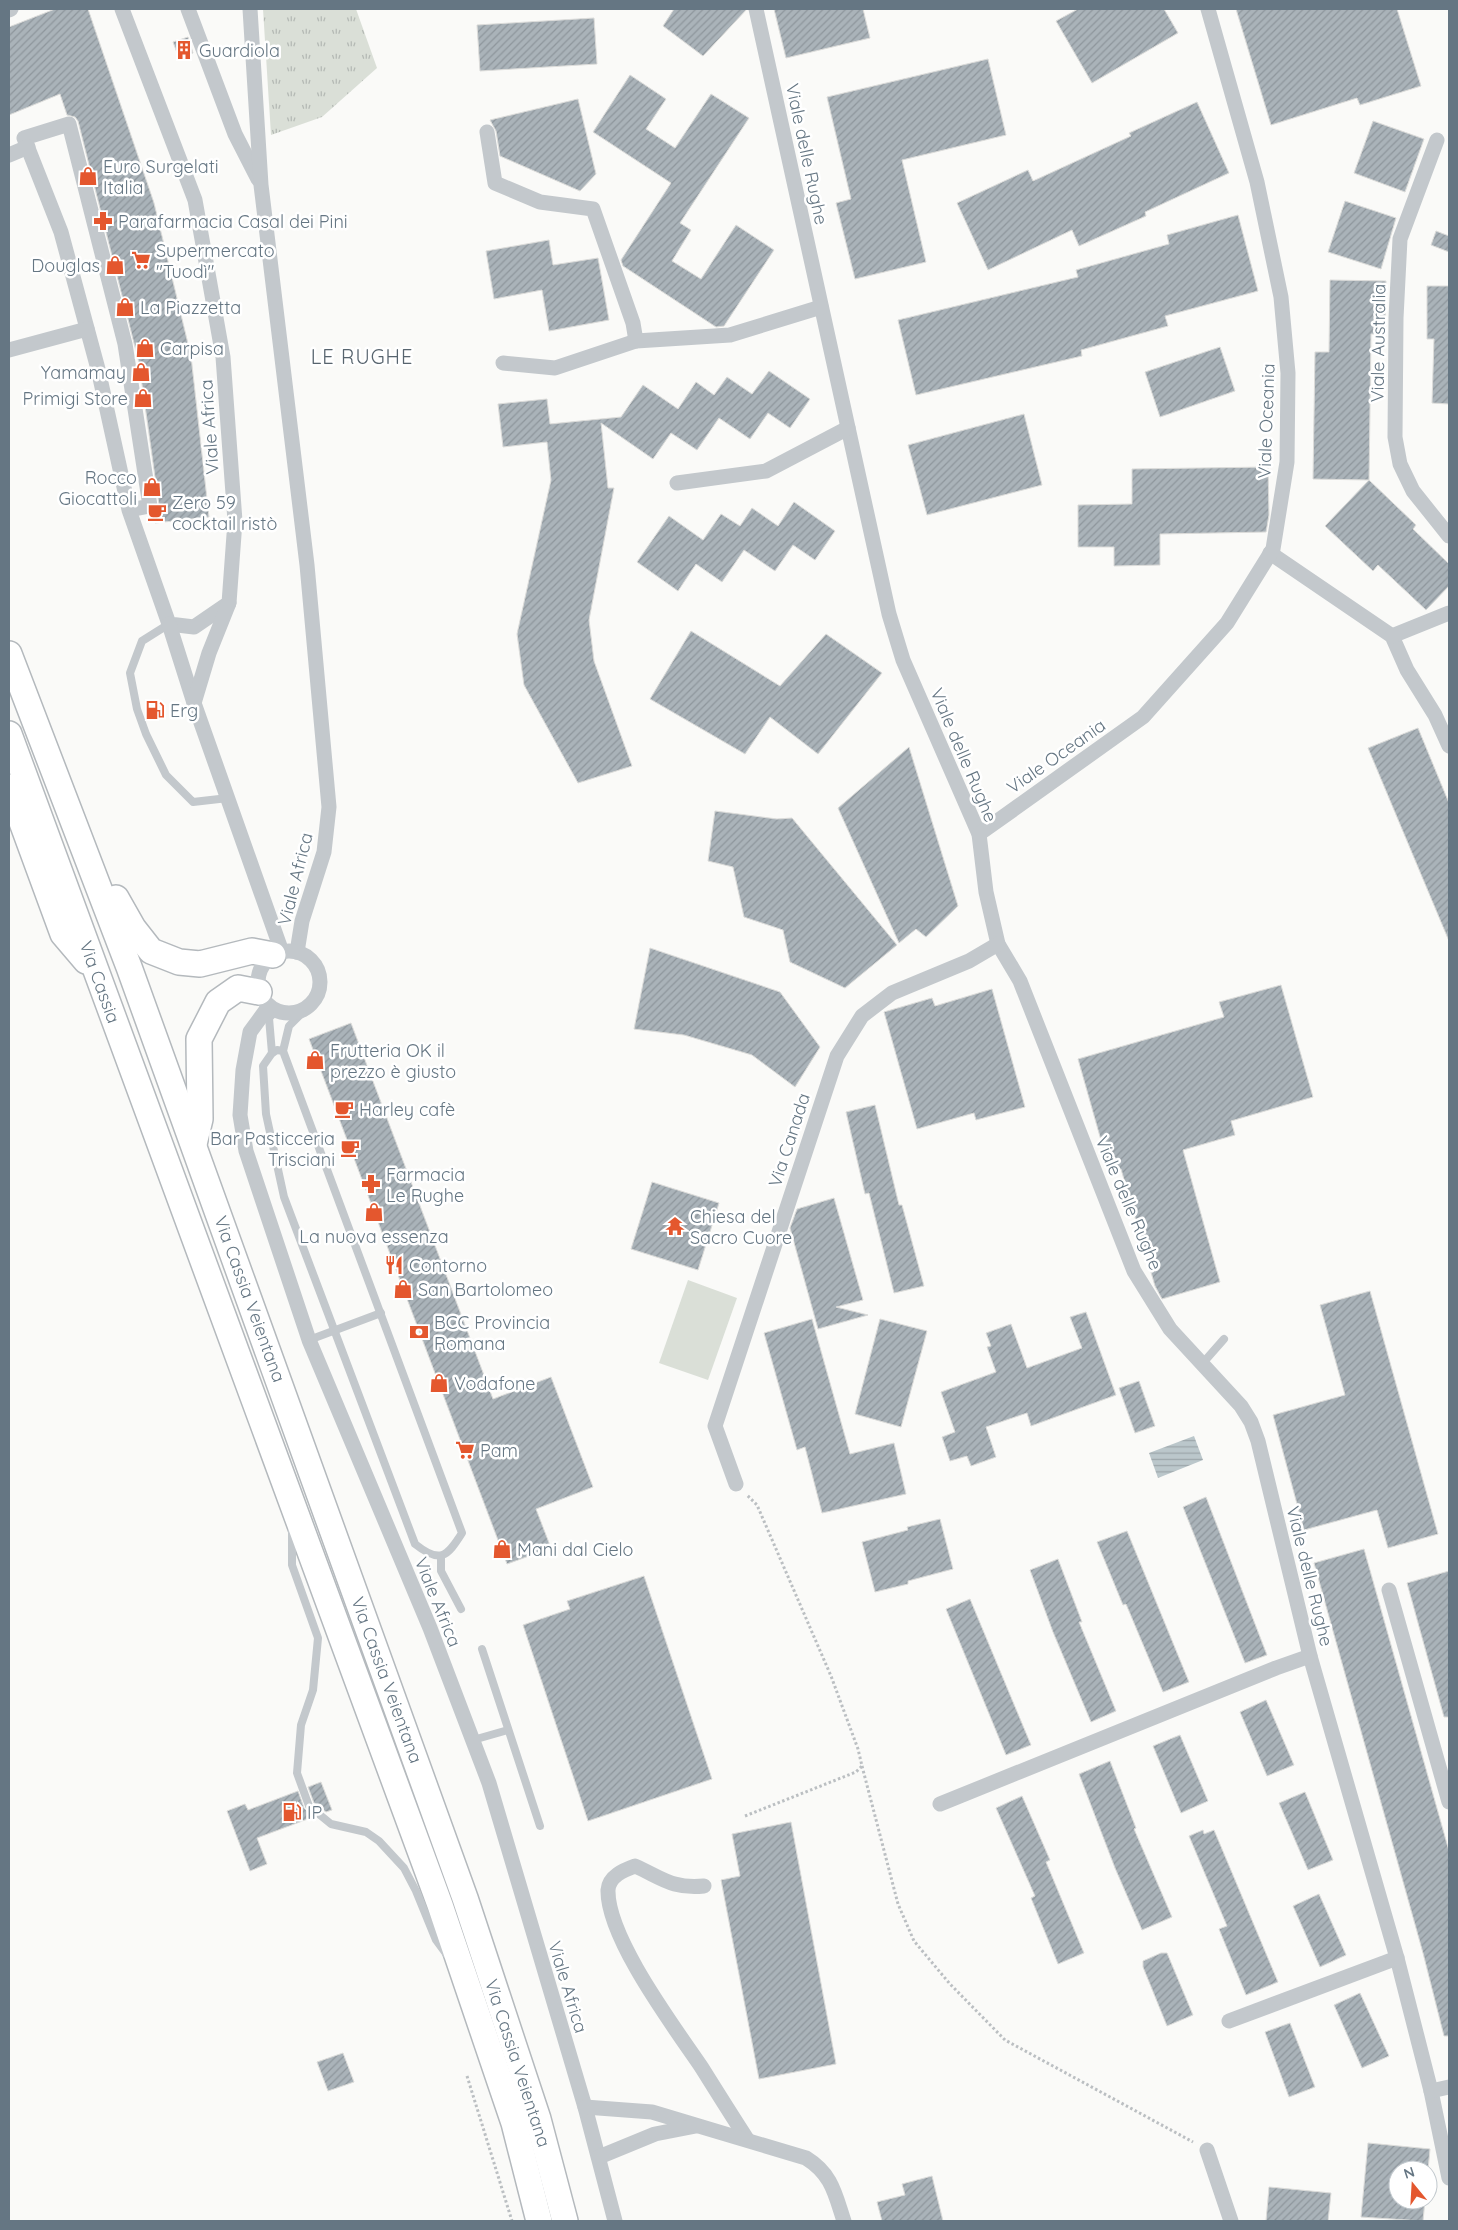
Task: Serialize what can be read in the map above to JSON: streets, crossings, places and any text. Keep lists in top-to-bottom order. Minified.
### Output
{"streets":{"highway":["Via Cassia","Via Cassia Veientana"],"street":["Viale delle Rughe","Viale Australia","Viale Oceania","Viale Africa","Via Canada"]},"crossings":[["Viale delle Rughe","Viale Oceania"],["Viale delle Rughe","Via Canada"],["Via Cassia","Via Cassia Veientana"]],"districts":["LE RUGHE"],"places":{"building":["Guardiola"],"shop":["Euro Surgelati Italia","Douglas","La Piazzetta","Carpisa","Yamamay","Primigi Store","Rocco Giocattoli","Frutteria OK il prezzo è giusto","La nuova essenza","San Bartolomeo","Vodafone","Mani dal Cielo"],"pharmacy":["Parafarmacia Casal dei Pini","Farmacia Le Rughe"],"supermarket":["Supermercato \"Tuodì\"","Pam"],"cafe":["Zero 59 cocktail ristò","Harley cafè","Bar Pasticceria Trisciani"],"fuel station":["Erg","IP"],"temple":["Chiesa del Sacro Cuore"],"restaurant":["Contorno"],"bank":["BCC Provincia Romana"]},"north":"top"}
